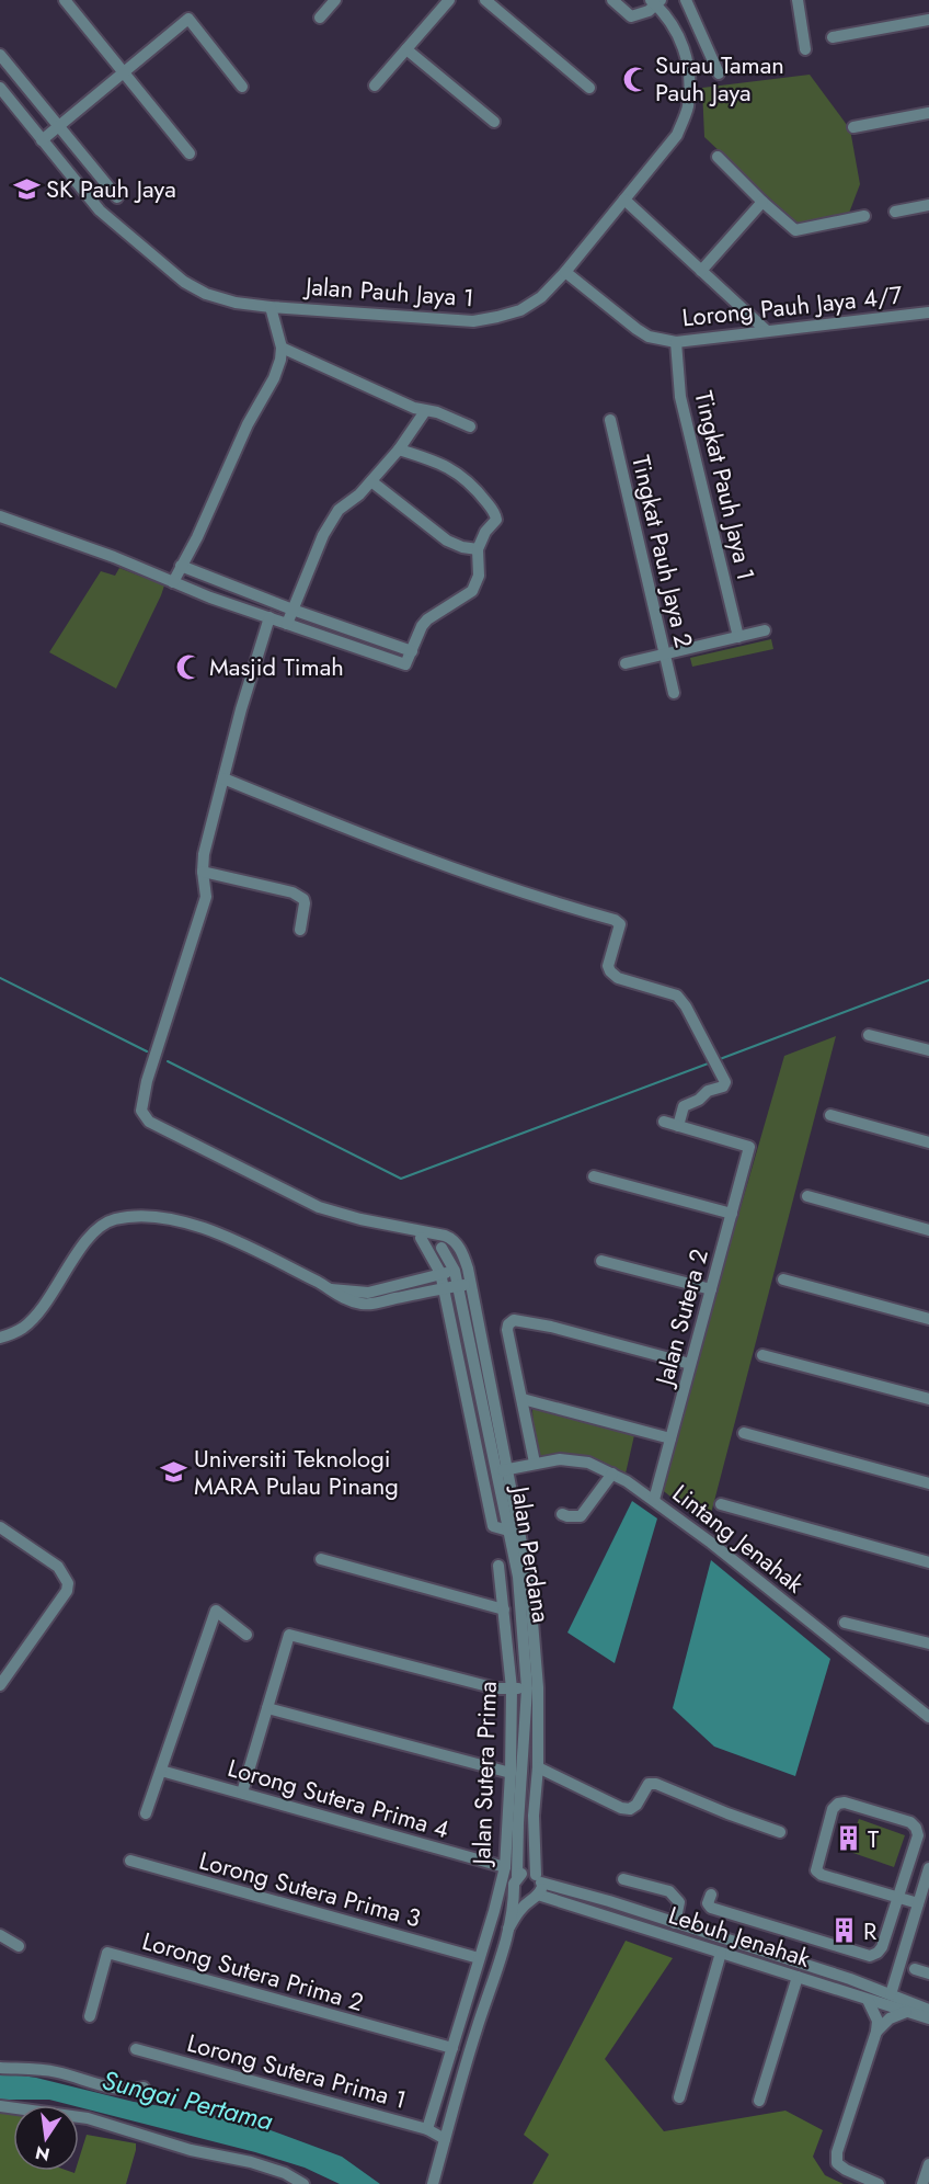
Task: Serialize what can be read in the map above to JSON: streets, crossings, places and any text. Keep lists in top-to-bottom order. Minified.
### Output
{"streets":{"street":["Jalan Pauh Jaya 1","Lorong Pauh Jaya 4/7","Tingkat Pauh Jaya 1","Tingkat Pauh Jaya 2","Jalan Sutera 2","Lintang Jenahak","Jalan Perdana","Jalan Sutera Prima","Lorong Sutera Prima 4","Lorong Sutera Prima 3","Lebuh Jenahak","Lorong Sutera Prima 2","Lorong Sutera Prima 1"]},"crossings":[["Jalan Pauh Jaya 1","Lorong Pauh Jaya 4/7"],["Lorong Pauh Jaya 4/7","Tingkat Pauh Jaya 1"],["Jalan Sutera 2","Lintang Jenahak"],["Lintang Jenahak","Jalan Perdana"],["Jalan Perdana","Lebuh Jenahak"],["Jalan Sutera Prima","Lorong Sutera Prima 4"],["Jalan Sutera Prima","Lorong Sutera Prima 3"],["Jalan Sutera Prima","Lorong Sutera Prima 2"],["Jalan Sutera Prima","Lorong Sutera Prima 1"]],"water":["Sungai Pertama"],"places":{"mosque":["Surau Taman Pauh Jaya","Masjid Timah"],"school or university":["SK Pauh Jaya","Universiti Teknologi MARA Pulau Pinang"],"building":["T","R"]},"north":"bottom"}
